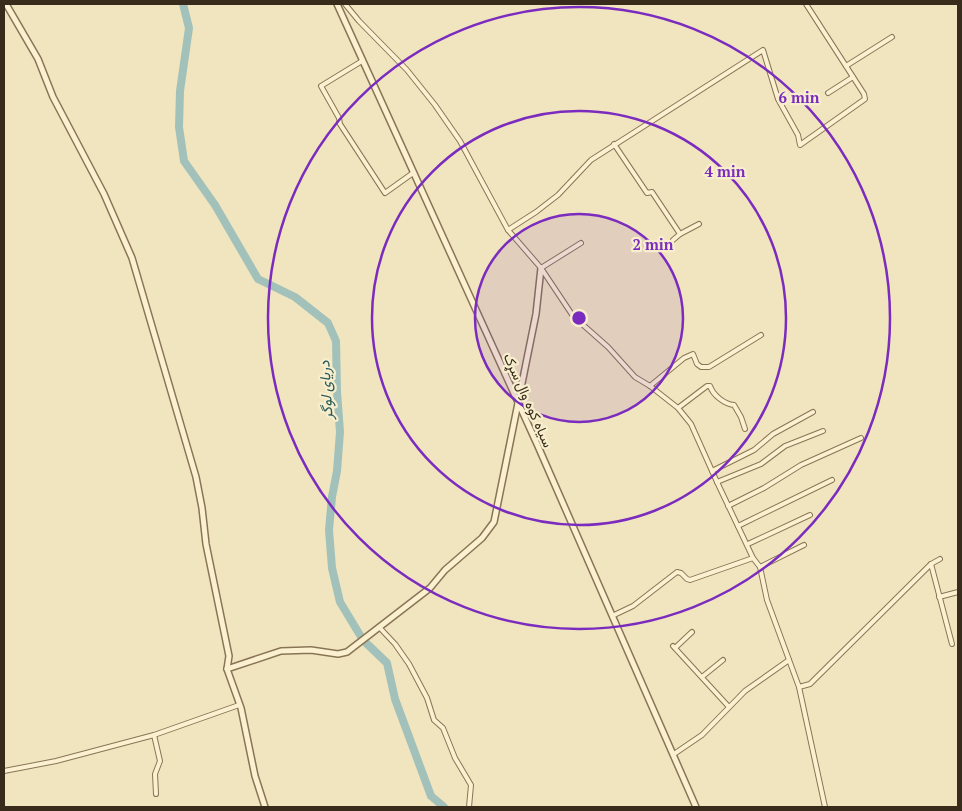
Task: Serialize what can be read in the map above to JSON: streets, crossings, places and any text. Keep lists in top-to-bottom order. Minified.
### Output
{"streets":{"street":["سیاه کوه وال سړک"]},"water":["دریای لوگر"],"rings":["6 min","4 min","2 min"]}
